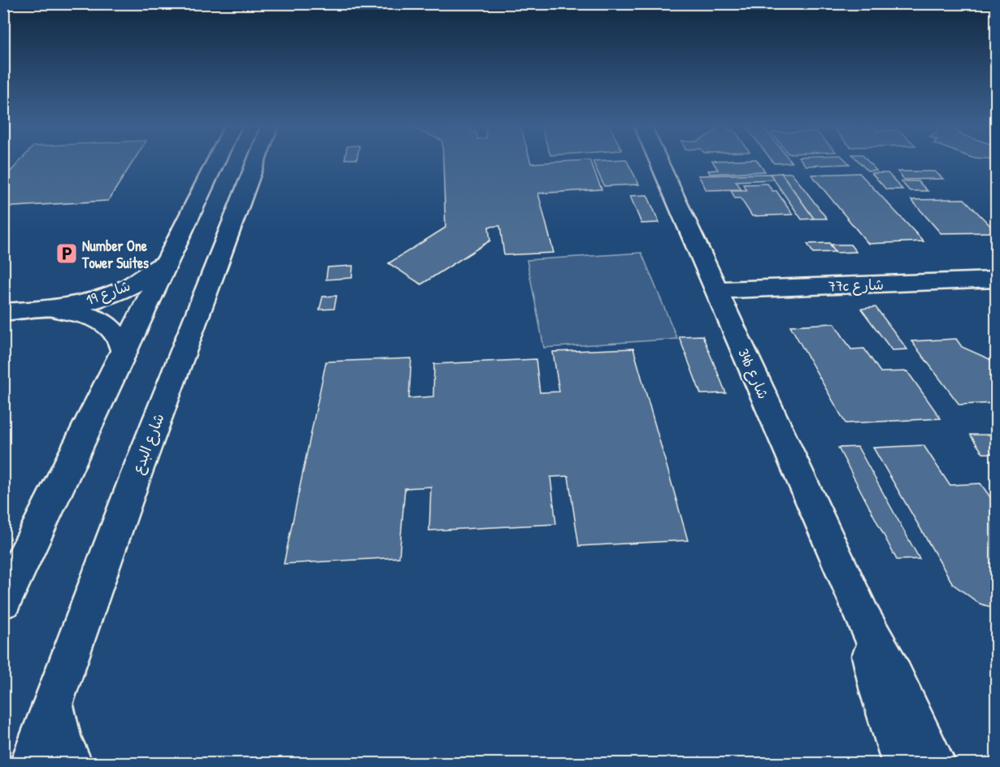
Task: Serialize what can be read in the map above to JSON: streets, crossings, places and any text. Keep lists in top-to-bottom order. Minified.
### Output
{"streets":{"street":["77c شارع","شارع 19","34b شارع","شارع البدع"]},"crossings":[["77c شارع","34b شارع"]],"places":{"parking":["Number One Tower Suites"]}}
